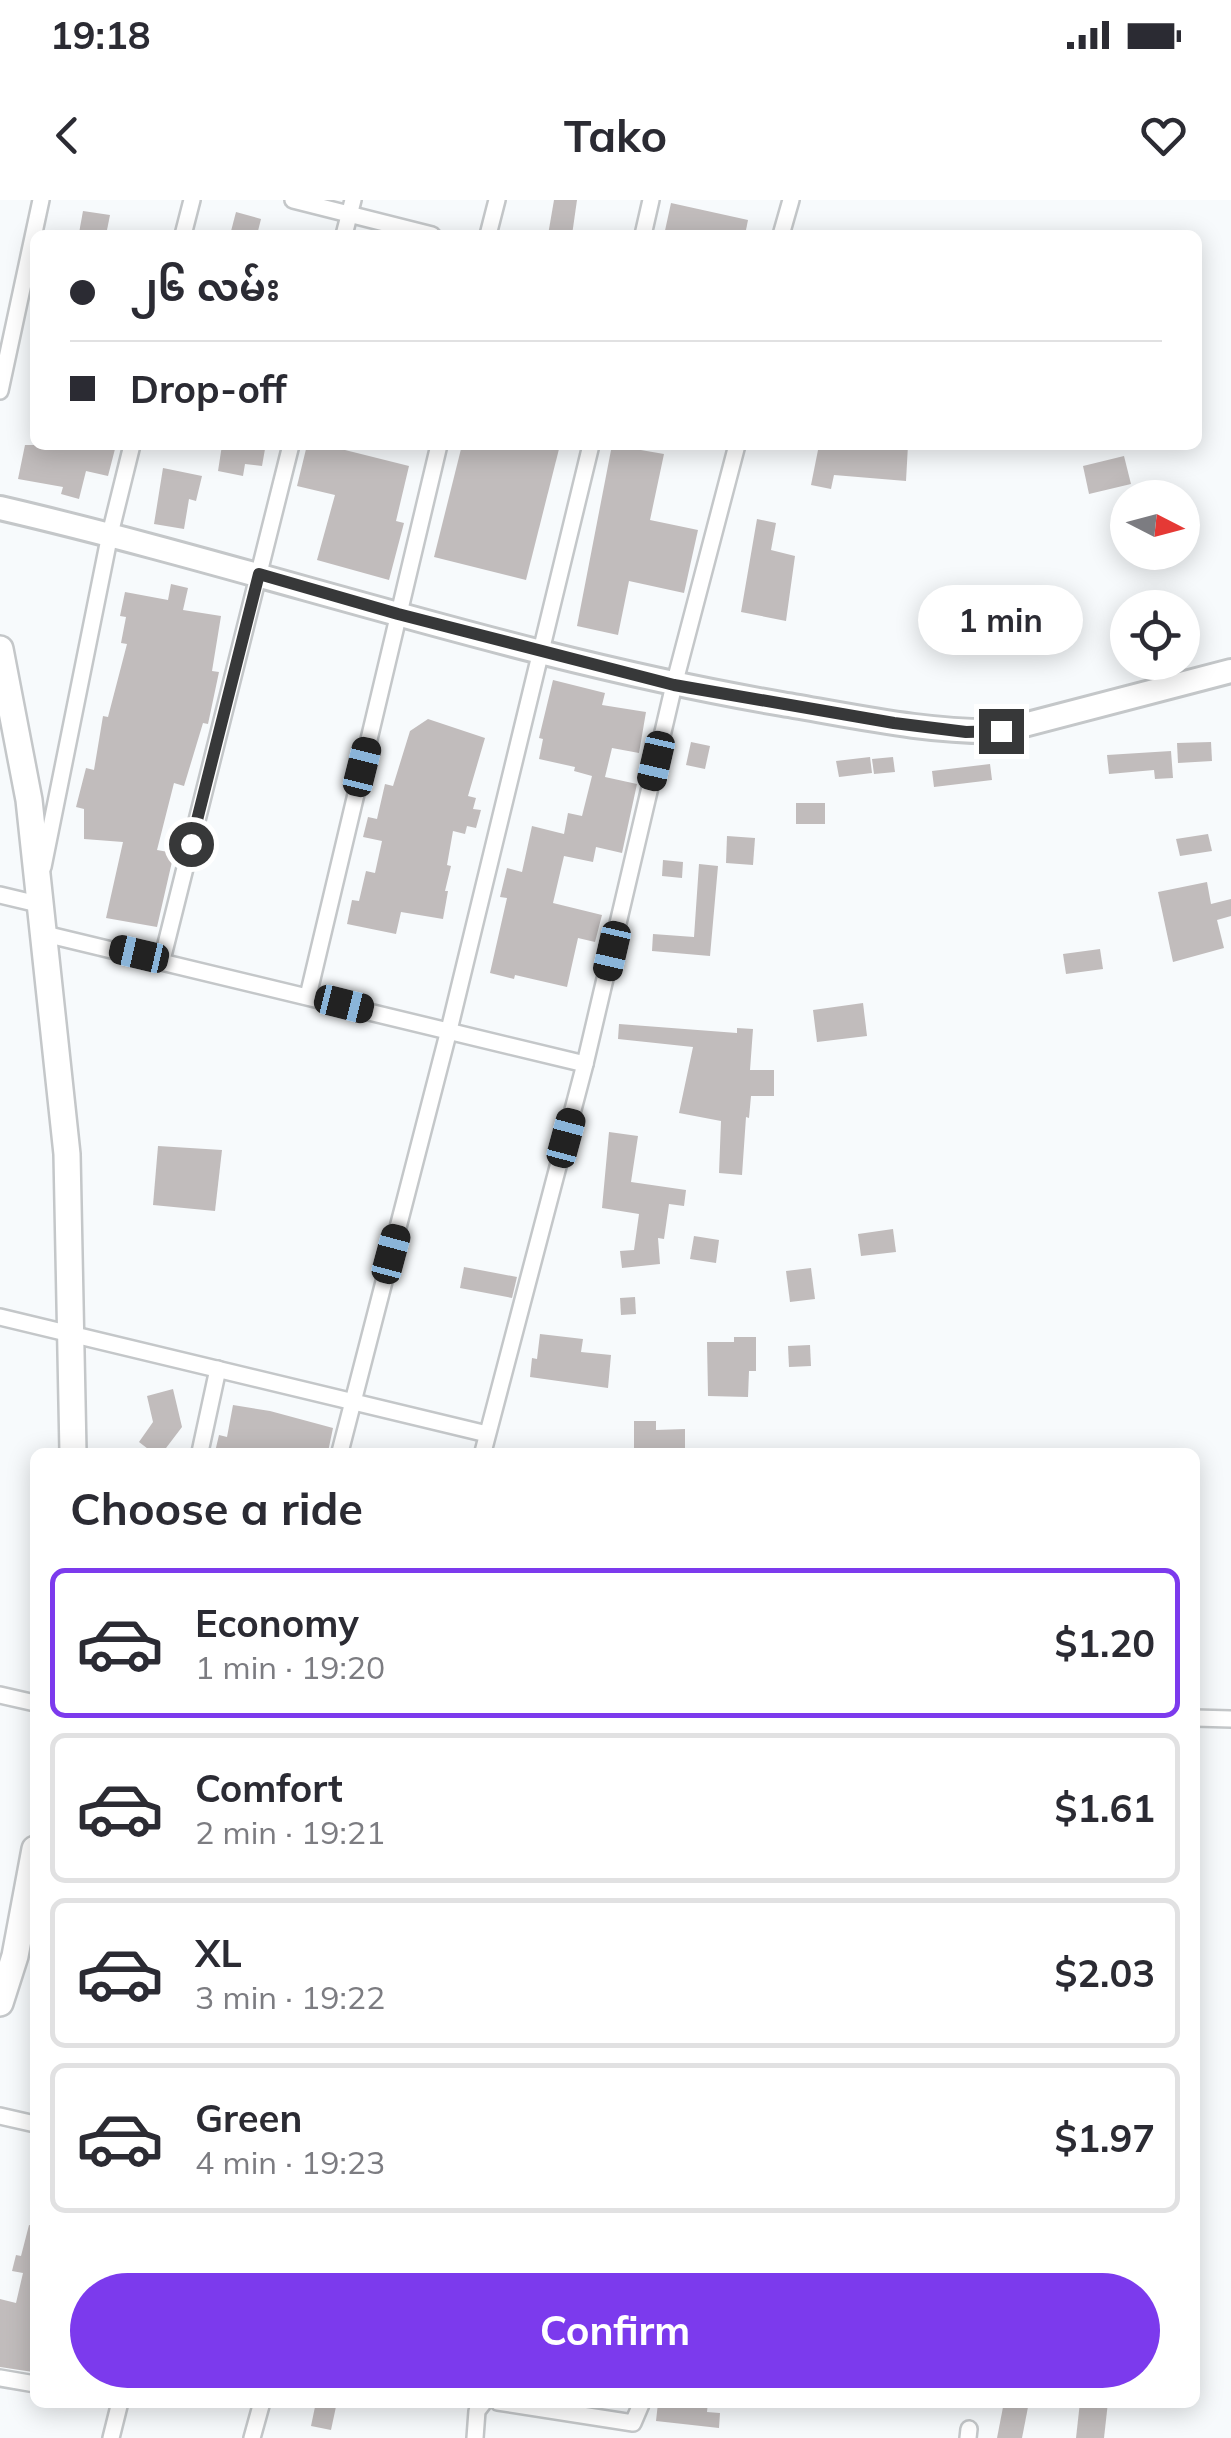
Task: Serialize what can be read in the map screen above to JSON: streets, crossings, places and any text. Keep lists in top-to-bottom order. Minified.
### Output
{"north":"right","page":{"status":"19:18","header":"Tako","banner":["၂၆ လမ်း","Drop-off"],"bubble":"1 min","heading":"Choose a ride","list":[{"name":"Economy","note":"1 min · 19:20","value":"$1.20"},{"name":"Comfort","note":"2 min · 19:21","value":"$1.61"},{"name":"XL","note":"3 min · 19:22","value":"$2.03"},{"name":"Green","note":"4 min · 19:23","value":"$1.97"}],"buttons":"Confirm"}}
